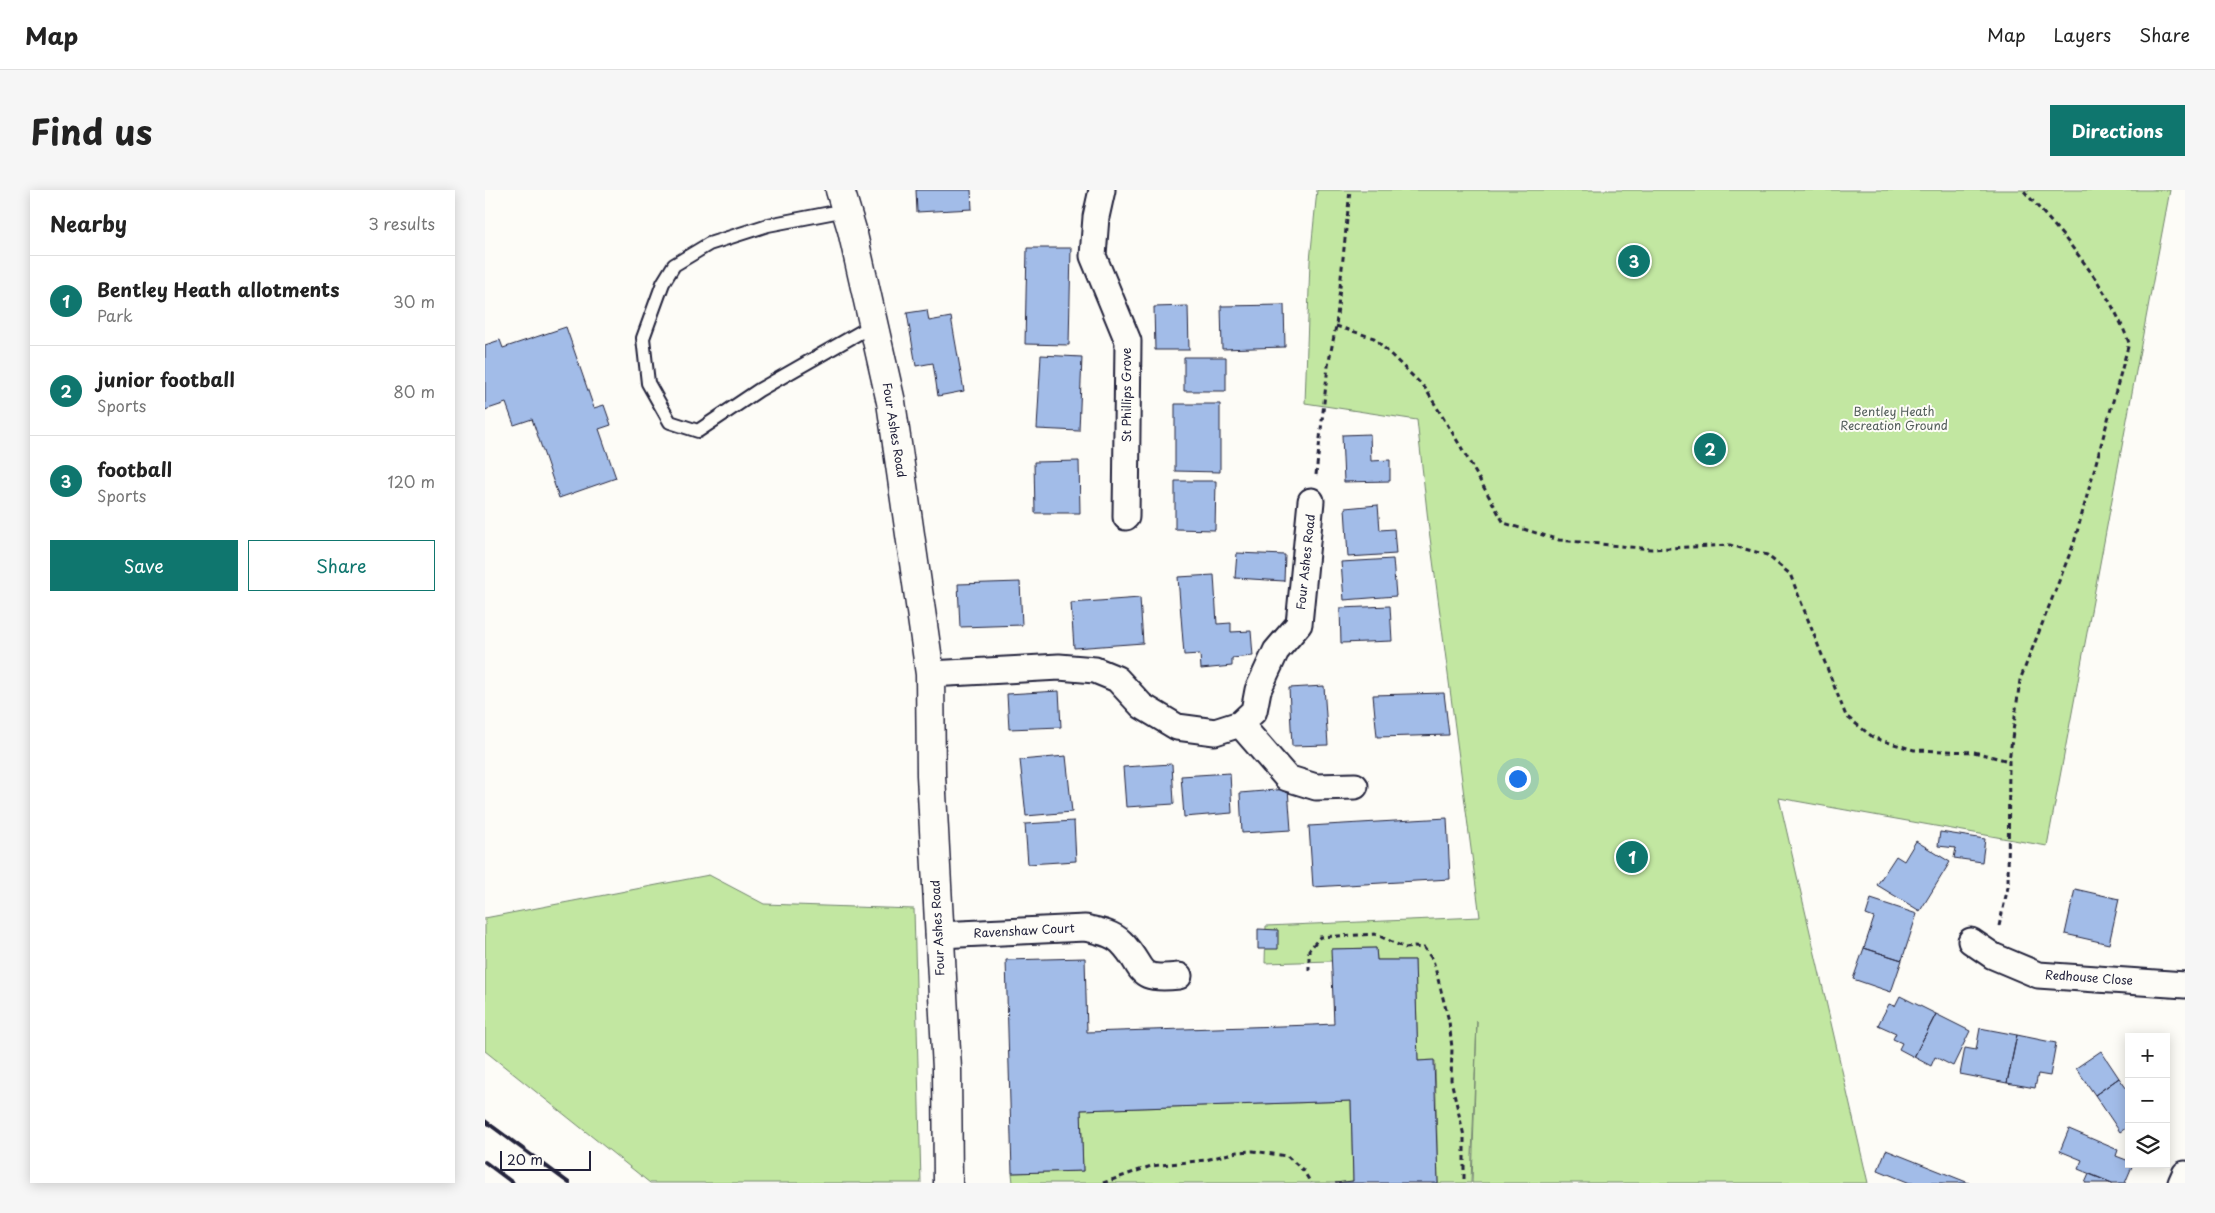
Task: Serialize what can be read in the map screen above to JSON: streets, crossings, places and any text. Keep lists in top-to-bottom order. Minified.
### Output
{"streets":{"street":["St Phillips Grove","Four Ashes Road","Ravenshaw Court","Redhouse Close"]},"crossings":[["Four Ashes Road","Ravenshaw Court"]],"parks":["Bentley Heath Recreation Ground"],"scale_bar":"20 m","page":{"header":"Map","nav":["Map","Layers","Share"],"title":"Find us","buttons":["Directions",["Save","Share"]],"heading":["Nearby","3 results"],"pins":["3","2","1"],"list":[{"mark":"1","name":"Bentley Heath allotments","note":"Park","value":"30 m"},{"mark":"2","name":"junior football","note":"Sports","value":"80 m"},{"mark":"3","name":"football","note":"Sports","value":"120 m"}],"map_buttons":["+","−"],"scale":"20 m"}}
